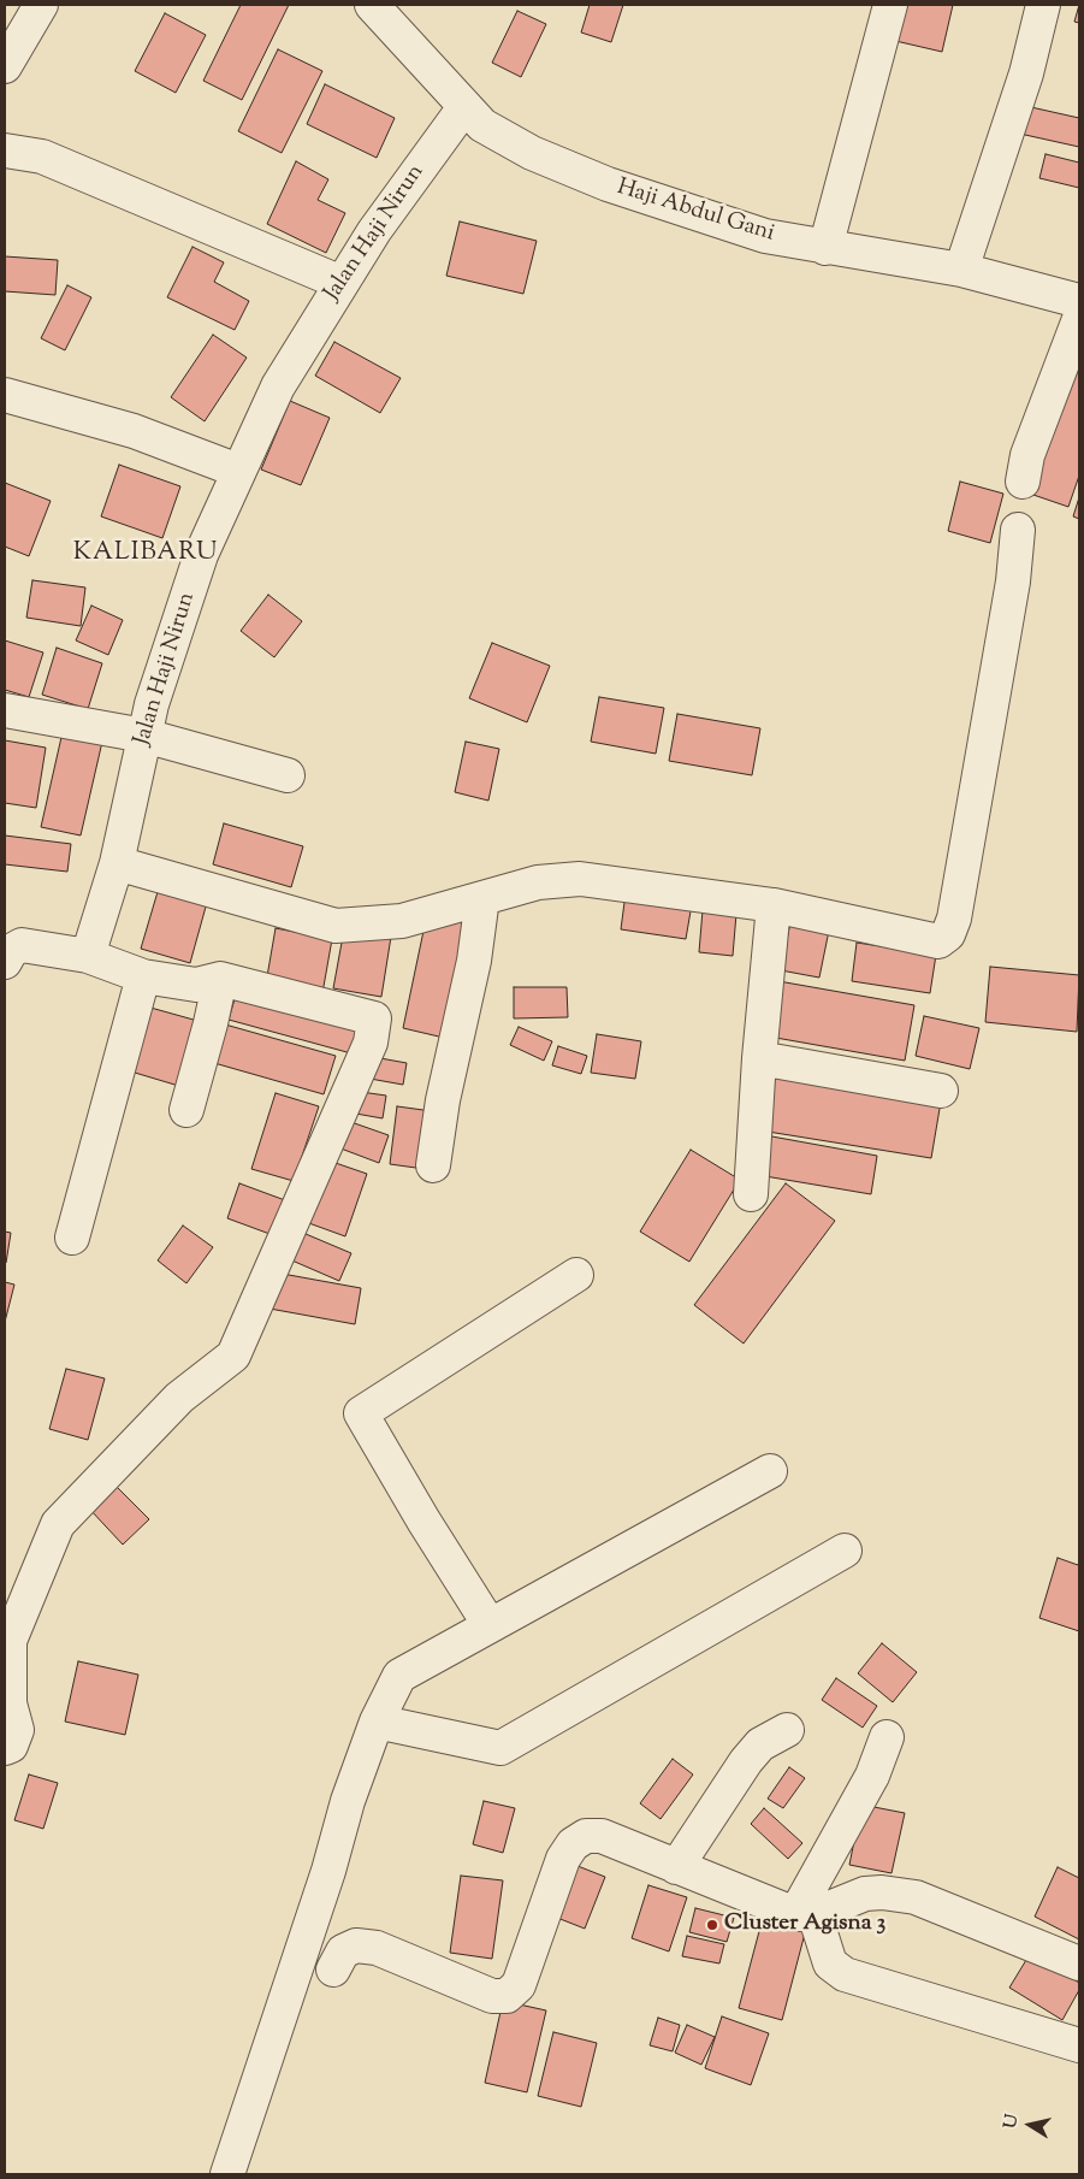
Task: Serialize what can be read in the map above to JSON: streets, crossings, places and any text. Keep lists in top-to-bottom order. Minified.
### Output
{"streets":{"street":["Haji Abdul Gani","Jalan Haji Nirun"]},"crossings":[["Haji Abdul Gani","Jalan Haji Nirun"]],"districts":["KALIBARU"],"places":["Cluster Agisna 3"],"north":"left"}
